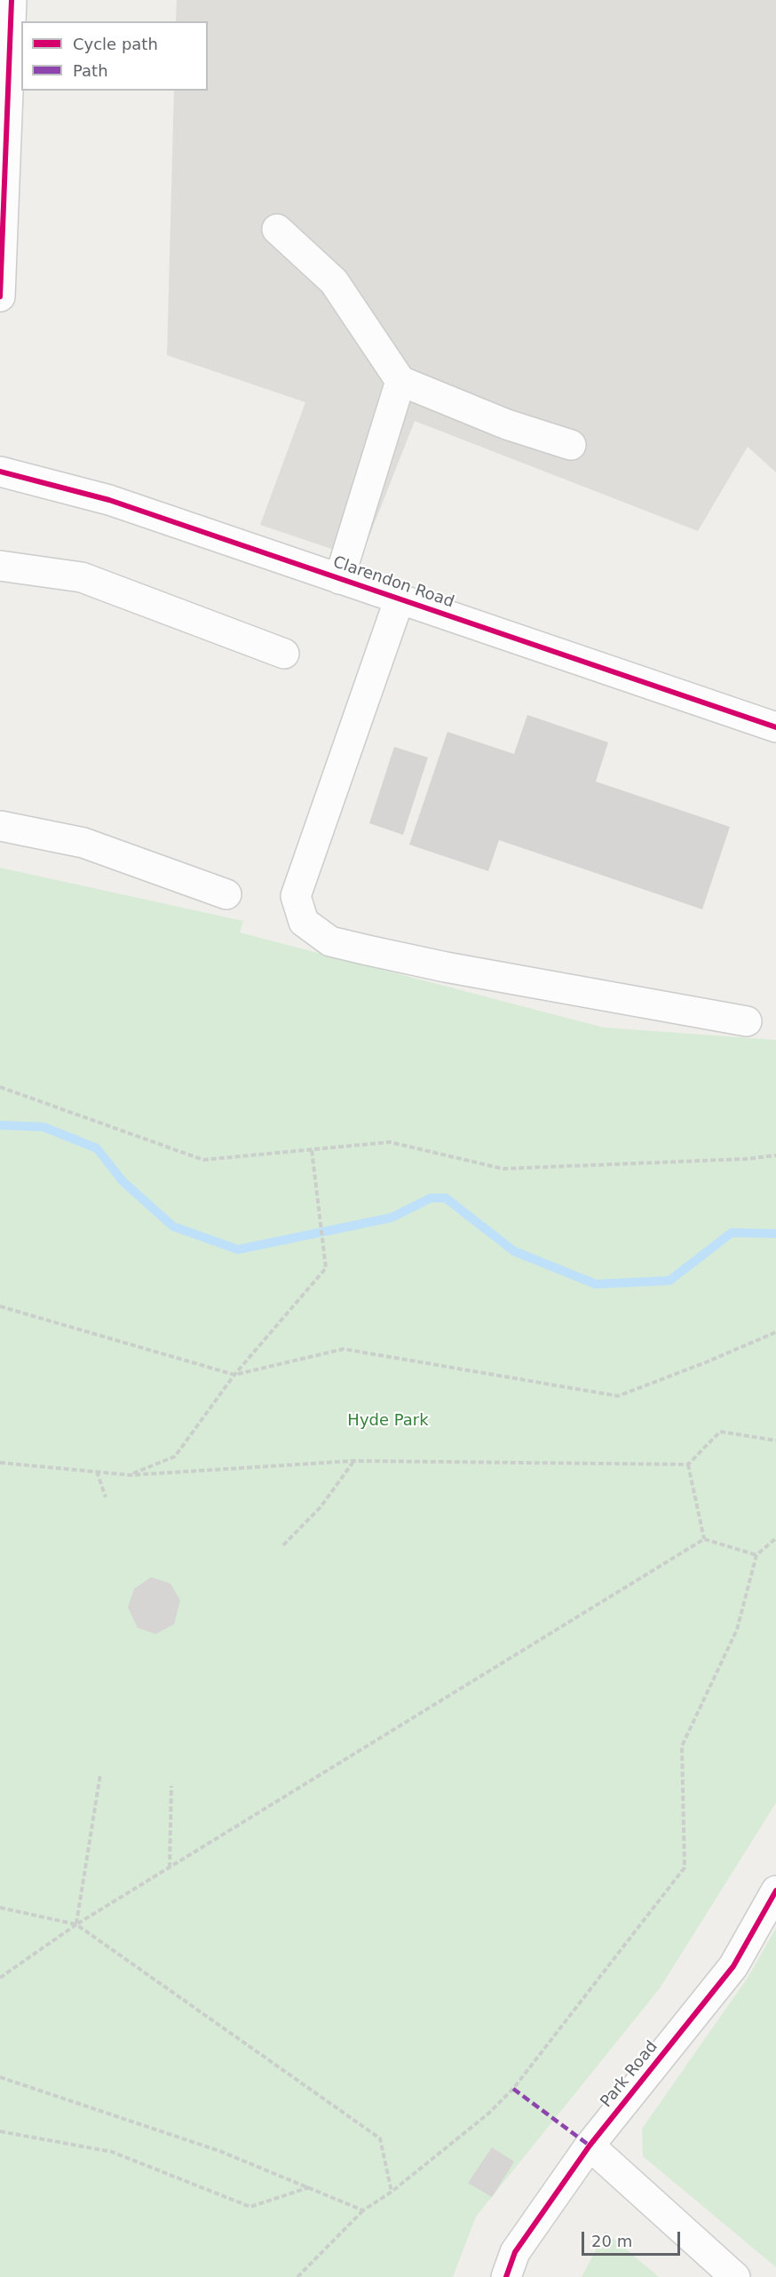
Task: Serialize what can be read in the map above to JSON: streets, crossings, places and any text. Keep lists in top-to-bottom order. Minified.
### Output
{"streets":{"street":["Clarendon Road","Park Road"]},"parks":["Hyde Park"],"legend":["Cycle path","Path"],"scale_bar":"20 m"}
